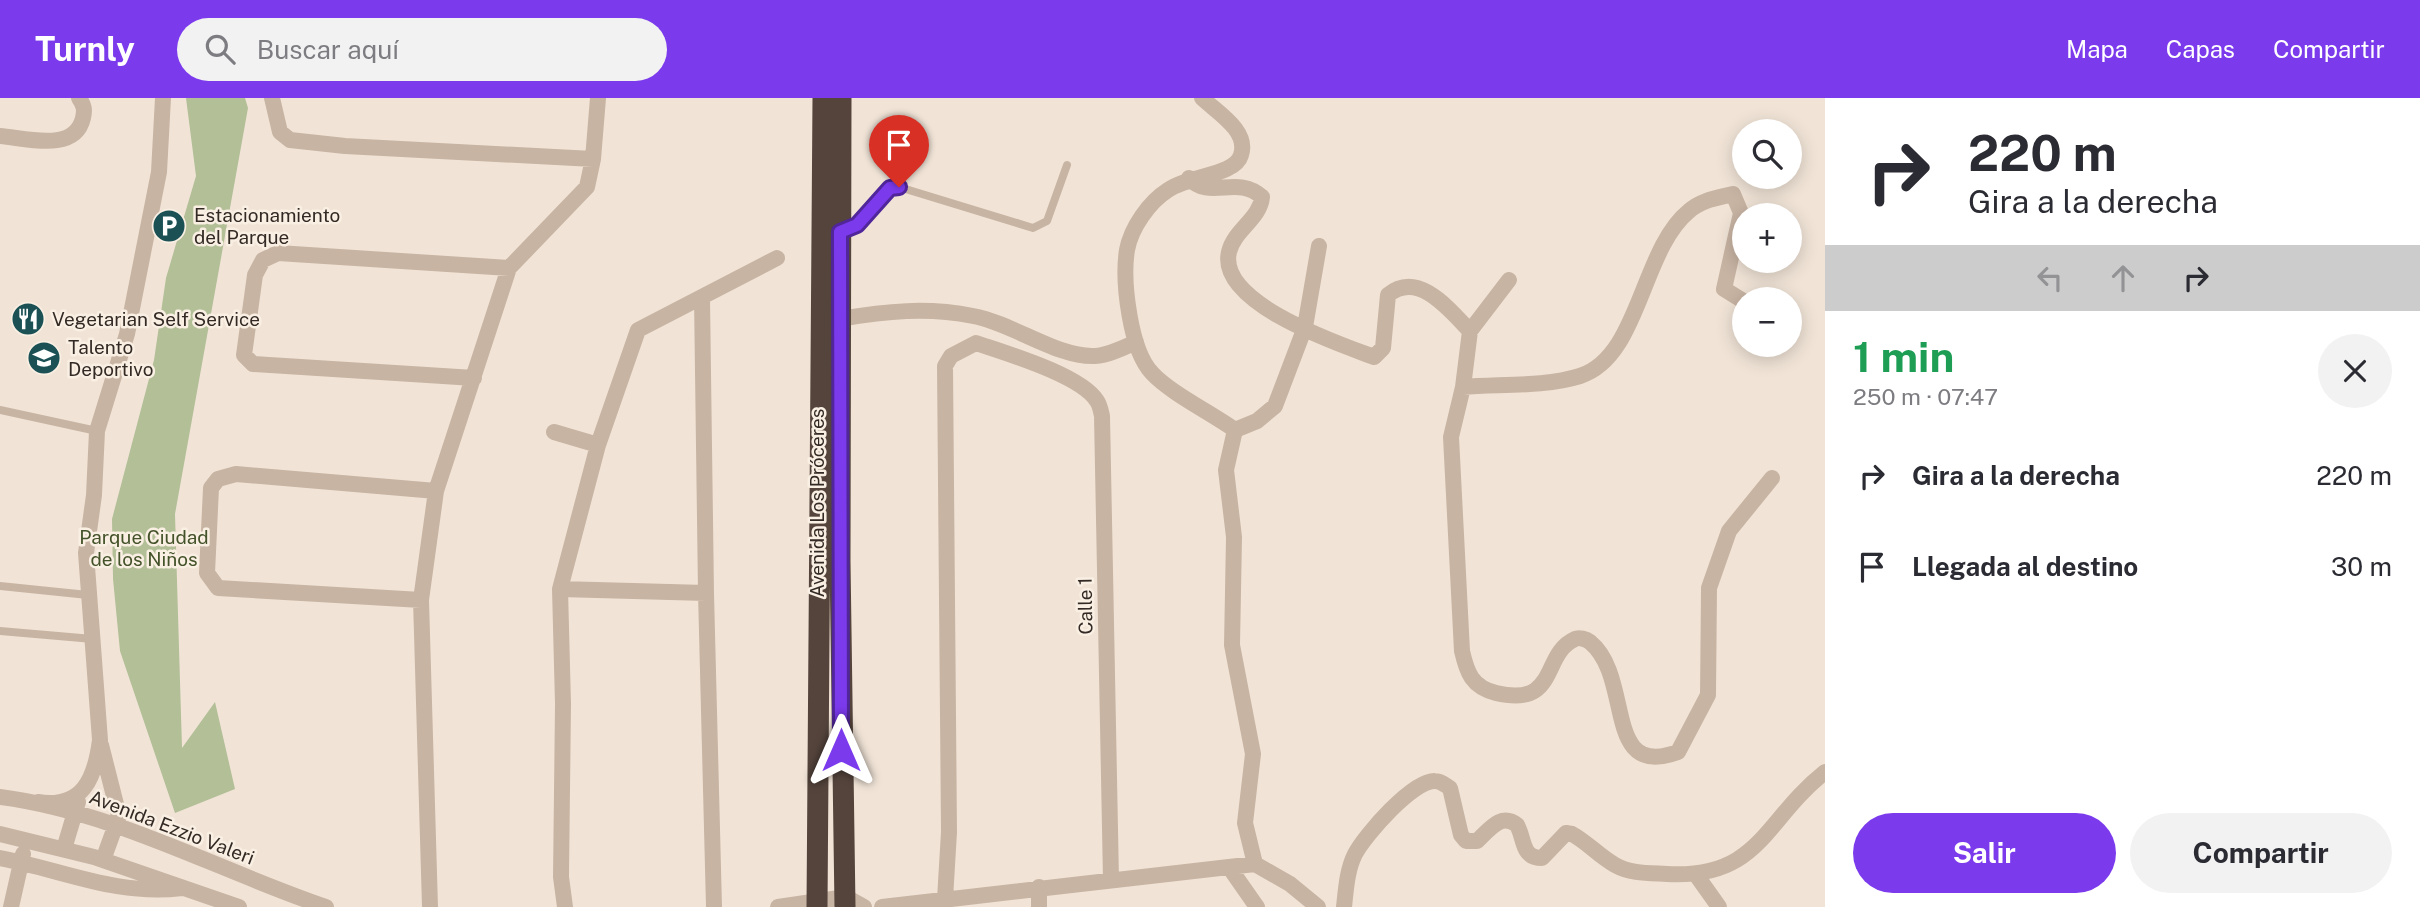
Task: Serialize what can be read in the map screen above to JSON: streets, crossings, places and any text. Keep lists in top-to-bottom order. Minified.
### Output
{"streets":{"highway":["Avenida Los Próceres"],"street":["Calle 1","Avenida Ezzio Valeri"]},"parks":["Parque Ciudad de los Niños"],"places":{"parking":["Estacionamiento del Parque"],"restaurant":["Vegetarian Self Service"],"school or university":["Talento Deportivo"]},"page":{"header":"Turnly","search":"Buscar aquí","nav":["Mapa","Capas","Compartir"],"turn":["220 m","Gira a la derecha"],"map_buttons":["+","−"],"heading":["1 min","250 m · 07:47"],"list":[{"name":"Gira a la derecha","value":"220 m"},{"name":"Llegada al destino","value":"30 m"}],"buttons":["Salir","Compartir"]}}
